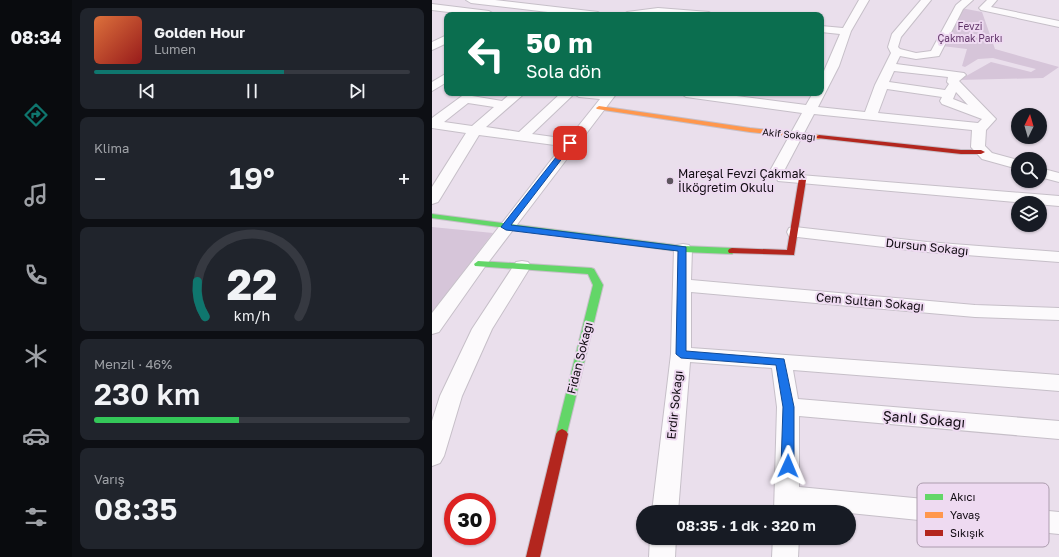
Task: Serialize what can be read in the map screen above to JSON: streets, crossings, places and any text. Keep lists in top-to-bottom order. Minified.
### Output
{"streets":{"street":["Akif Sokağı","Dursun Sokağı","Cem Sultan Sokağı","Fidan Sokağı","Erdir Sokağı","Şanlı Sokağı"]},"crossings":[["Cem Sultan Sokağı","Erdir Sokağı"]],"parks":["Fevzi Çakmak Parkı"],"places":["Mareşal Fevzi Çakmak İlköğretim Okulu"],"legend":["Akıcı","Yavaş","Sıkışık"],"north":"top","page":{"tabs":"08:34","turn":["50 m","Sola dön"],"song":["Golden Hour","Lumen"],"tile":["Klima",["Menzil · 46%","230 km"],["Varış","08:35"]],"heat":["−","19°","+"],"limit":"30","trip":"08:35 · 1 dk · 320 m","gauge":["22","km/h"]}}
